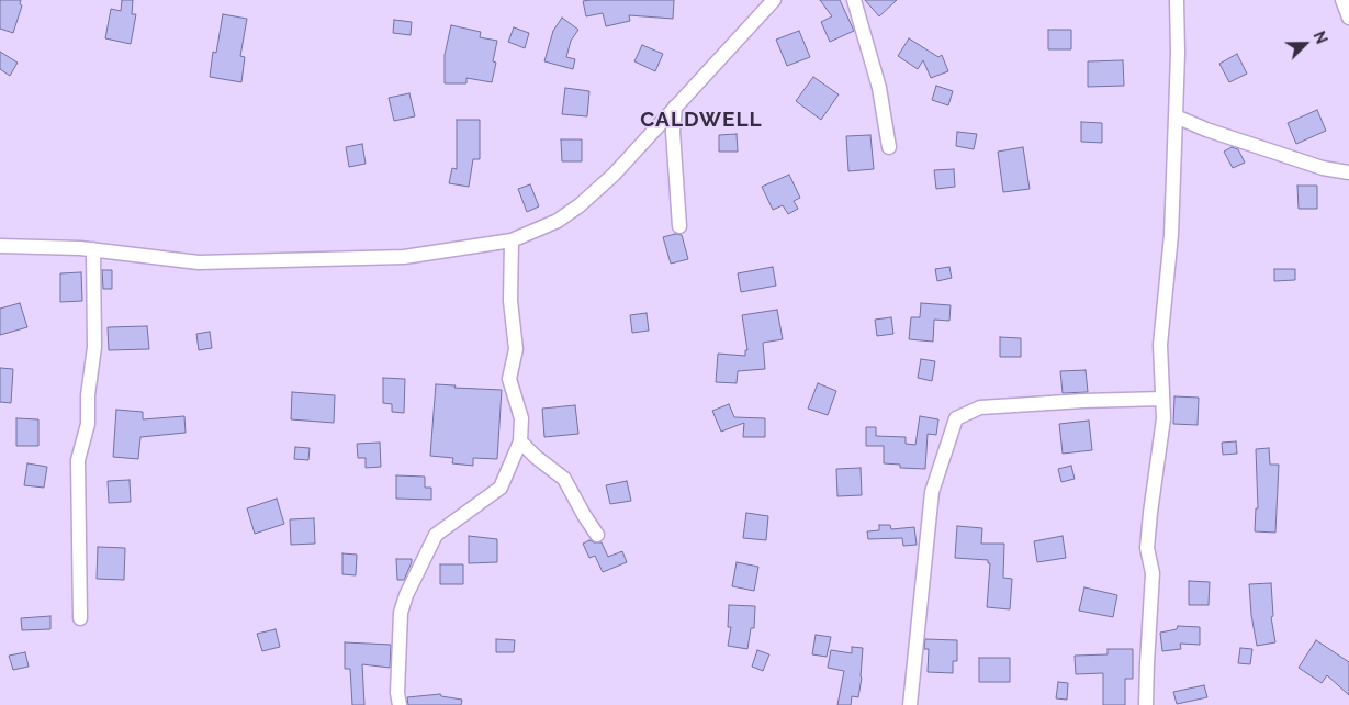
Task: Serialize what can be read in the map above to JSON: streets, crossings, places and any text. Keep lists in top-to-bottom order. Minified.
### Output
{"districts":["CALDWELL"],"north":"top right"}
